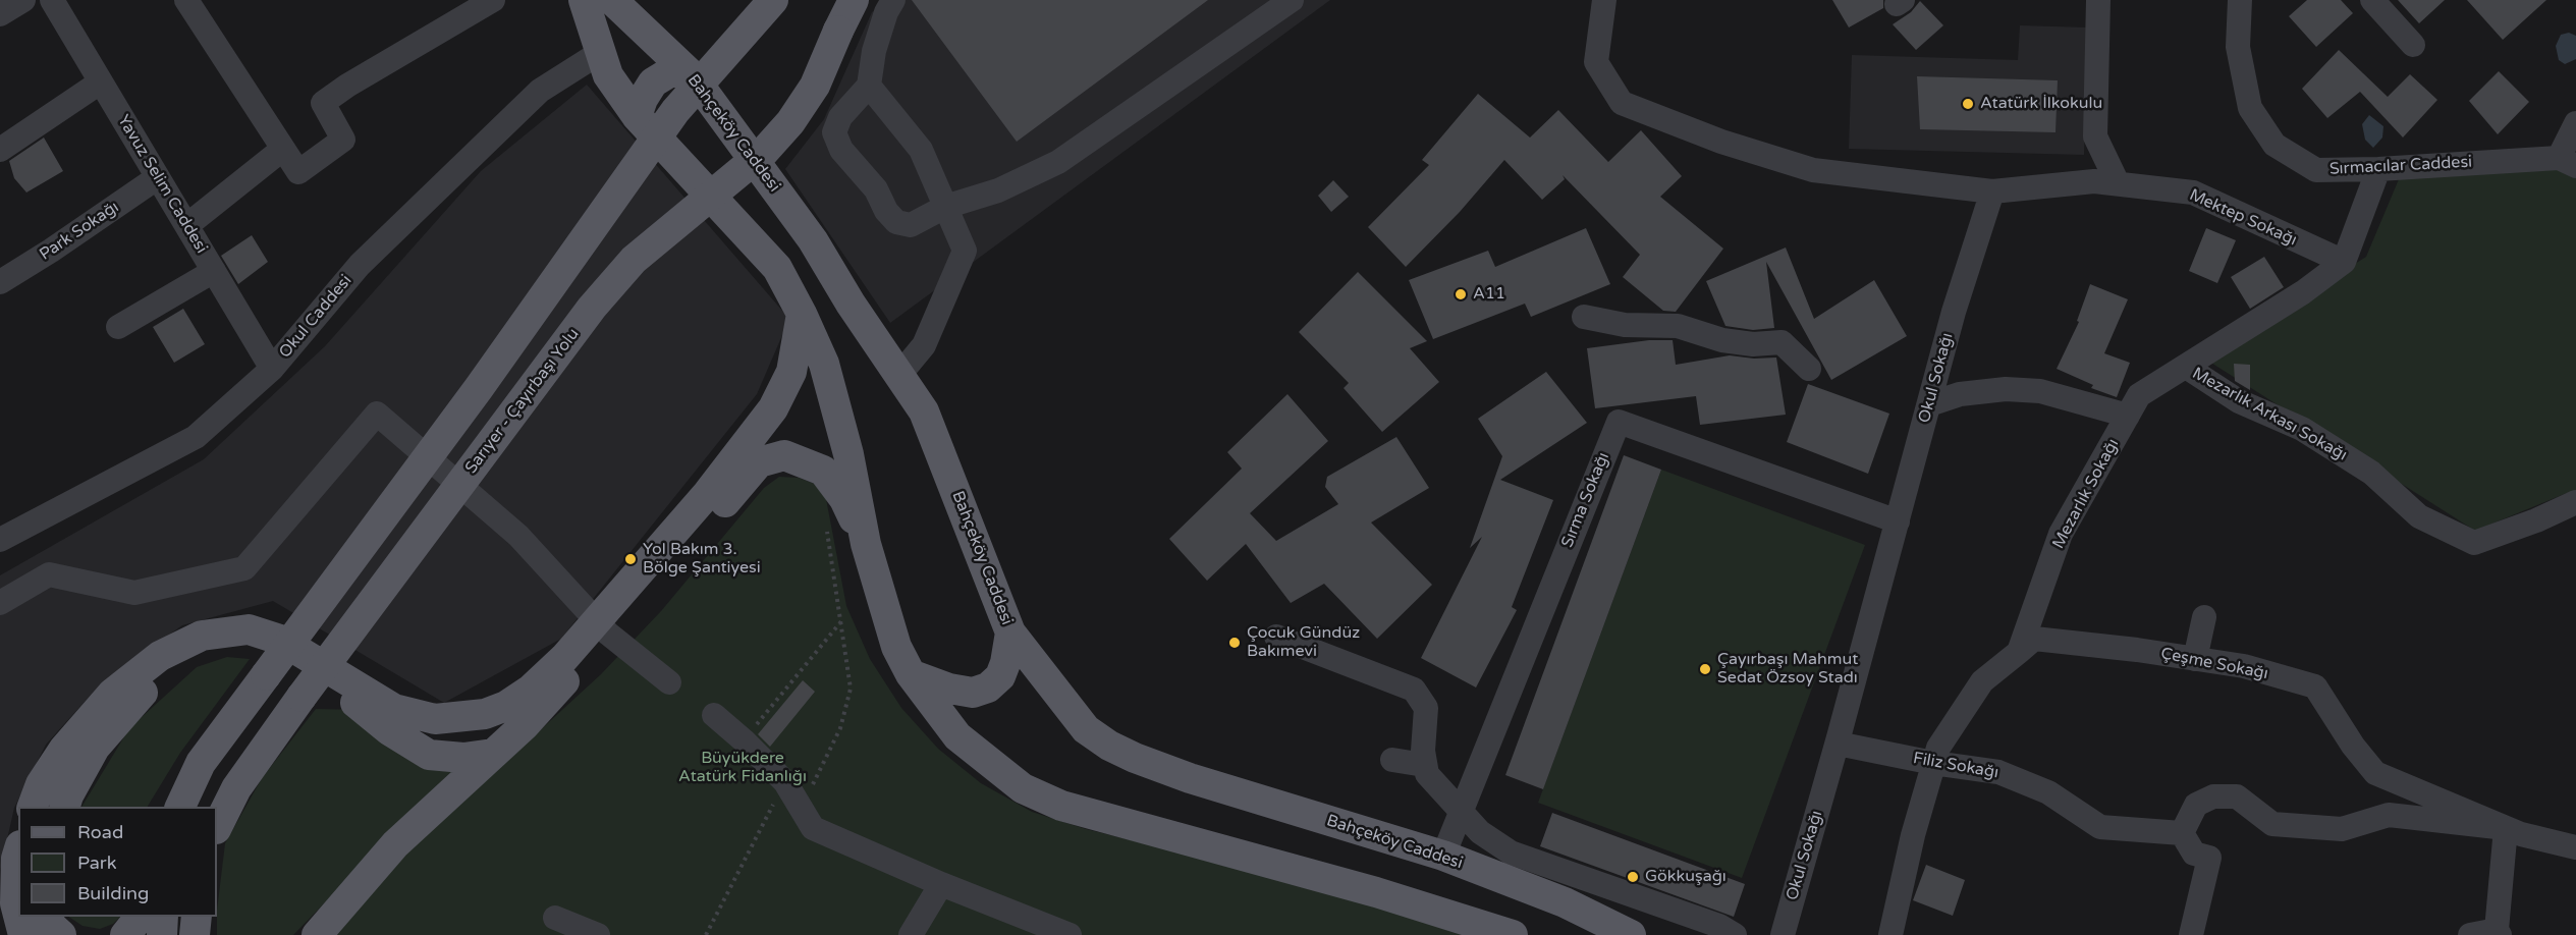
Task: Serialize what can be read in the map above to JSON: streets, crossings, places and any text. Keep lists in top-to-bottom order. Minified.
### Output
{"streets":{"main road":["Bahçeköy Caddesi","Sarıyer - Çayırbaşı Yolu"],"street":["Sırmacılar Caddesi","Yavuz Selim Caddesi","Mektep Sokağı","Park Sokağı","Okul Caddesi","Okul Sokağı","Mezarlık Arkası Sokağı","Mezarlık Sokağı","Sırma Sokağı","Çeşme Sokağı","Filiz Sokağı"]},"crossings":[["Bahçeköy Caddesi","Sırma Sokağı"],["Yavuz Selim Caddesi","Park Sokağı"],["Yavuz Selim Caddesi","Okul Caddesi"],["Mektep Sokağı","Okul Sokağı"],["Mektep Sokağı","Mezarlık Sokağı"],["Okul Sokağı","Sırma Sokağı"],["Okul Sokağı","Filiz Sokağı"],["Mezarlık Arkası Sokağı","Mezarlık Sokağı"],["Mezarlık Sokağı","Çeşme Sokağı"]],"parks":["Büyükdere Atatürk Fidanlığı"],"places":["Atatürk İlkokulu","A11","Yol Bakım 3. Bölge Şantiyesi","Çocuk Gündüz Bakımevi","Çayırbaşı Mahmut Sedat Özsoy Stadı","Gökkuşağı"],"legend":["Road","Park","Building"]}
